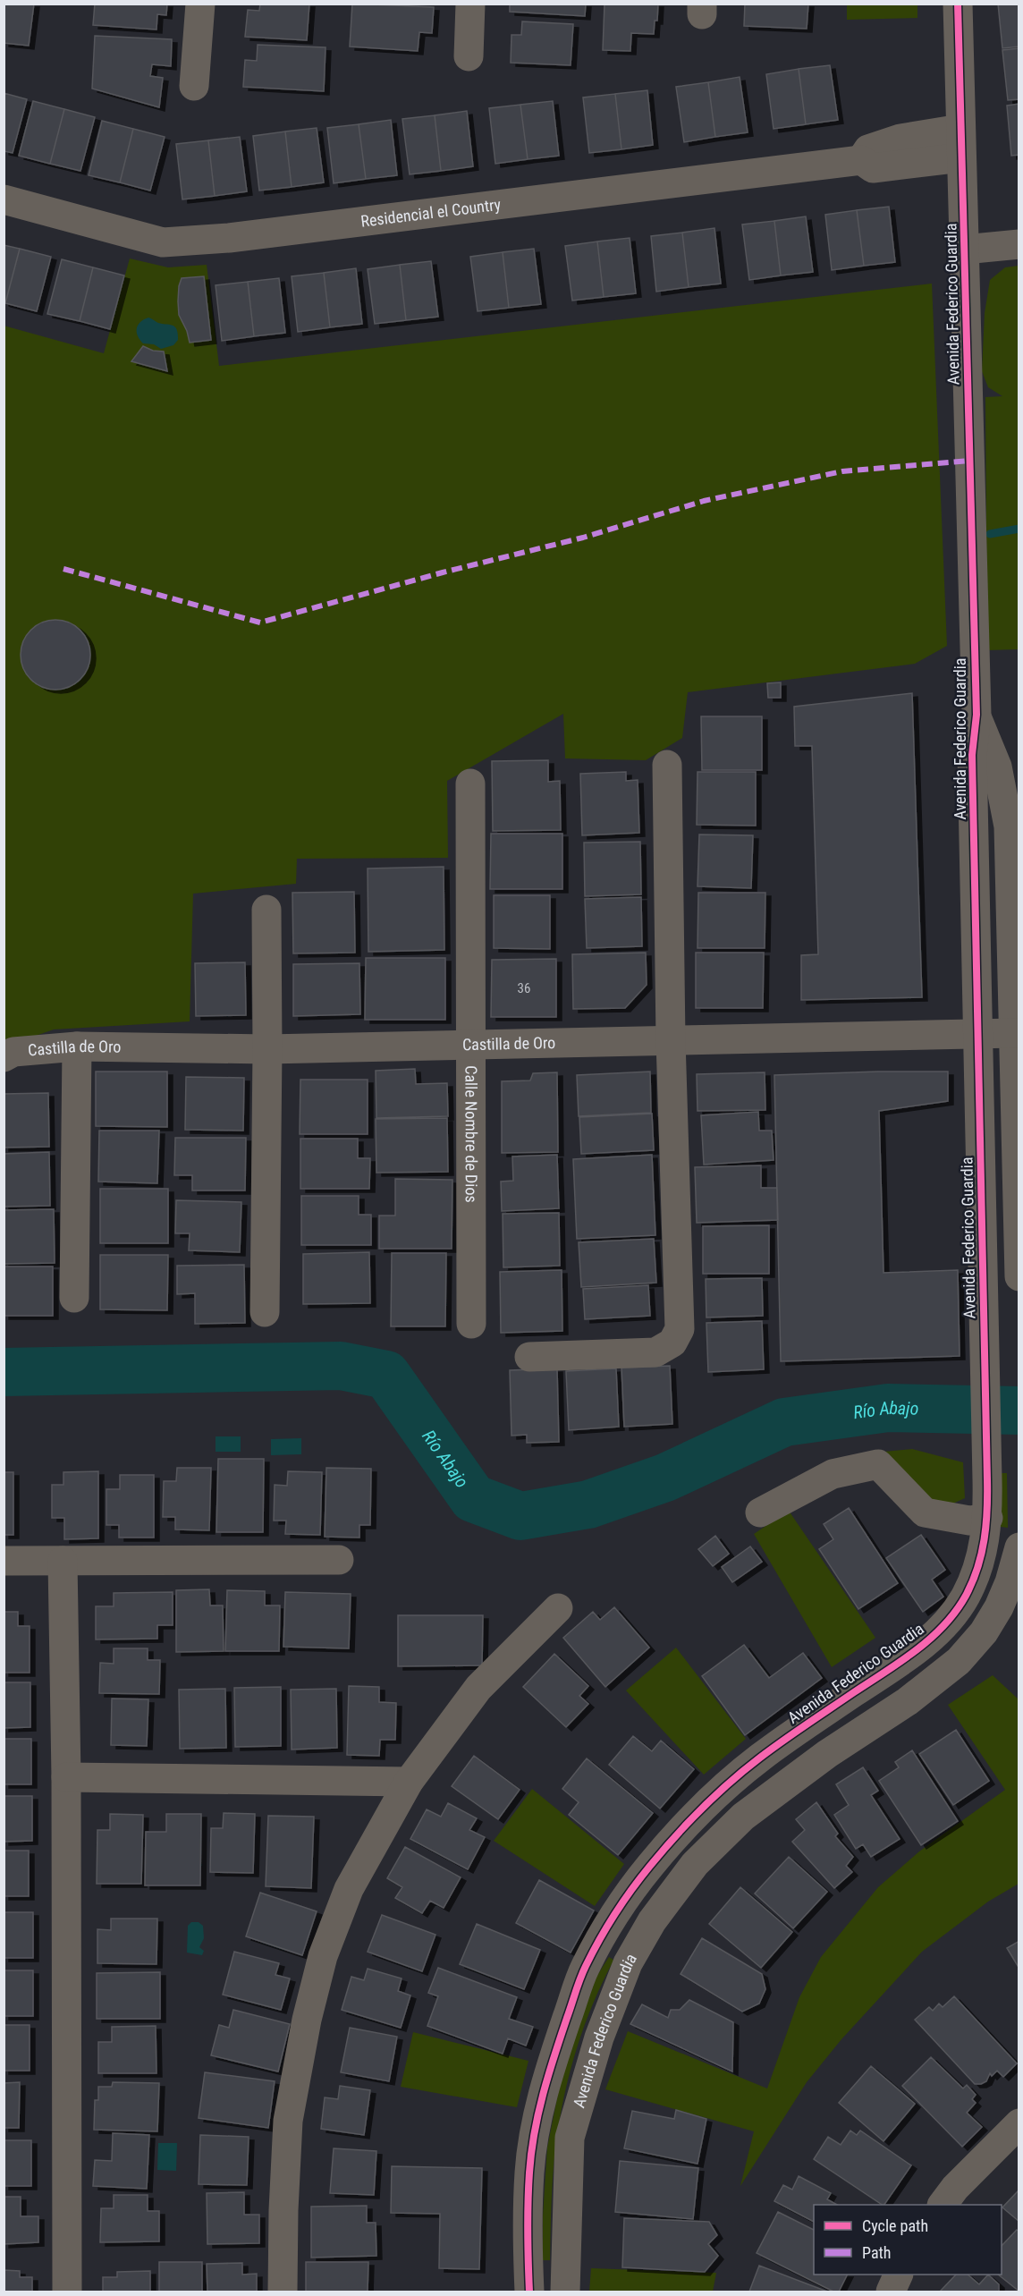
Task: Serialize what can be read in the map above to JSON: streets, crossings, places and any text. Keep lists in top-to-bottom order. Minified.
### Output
{"streets":{"street":["Residencial el Country","Avenida Federico Guardia","Castilla de Oro","Calle Nombre de Dios"]},"crossings":[["Residencial el Country","Avenida Federico Guardia"],["Avenida Federico Guardia","Castilla de Oro"],["Castilla de Oro","Calle Nombre de Dios"]],"water":["Río Abajo"],"house_numbers":["36"],"legend":["Cycle path","Path"]}
